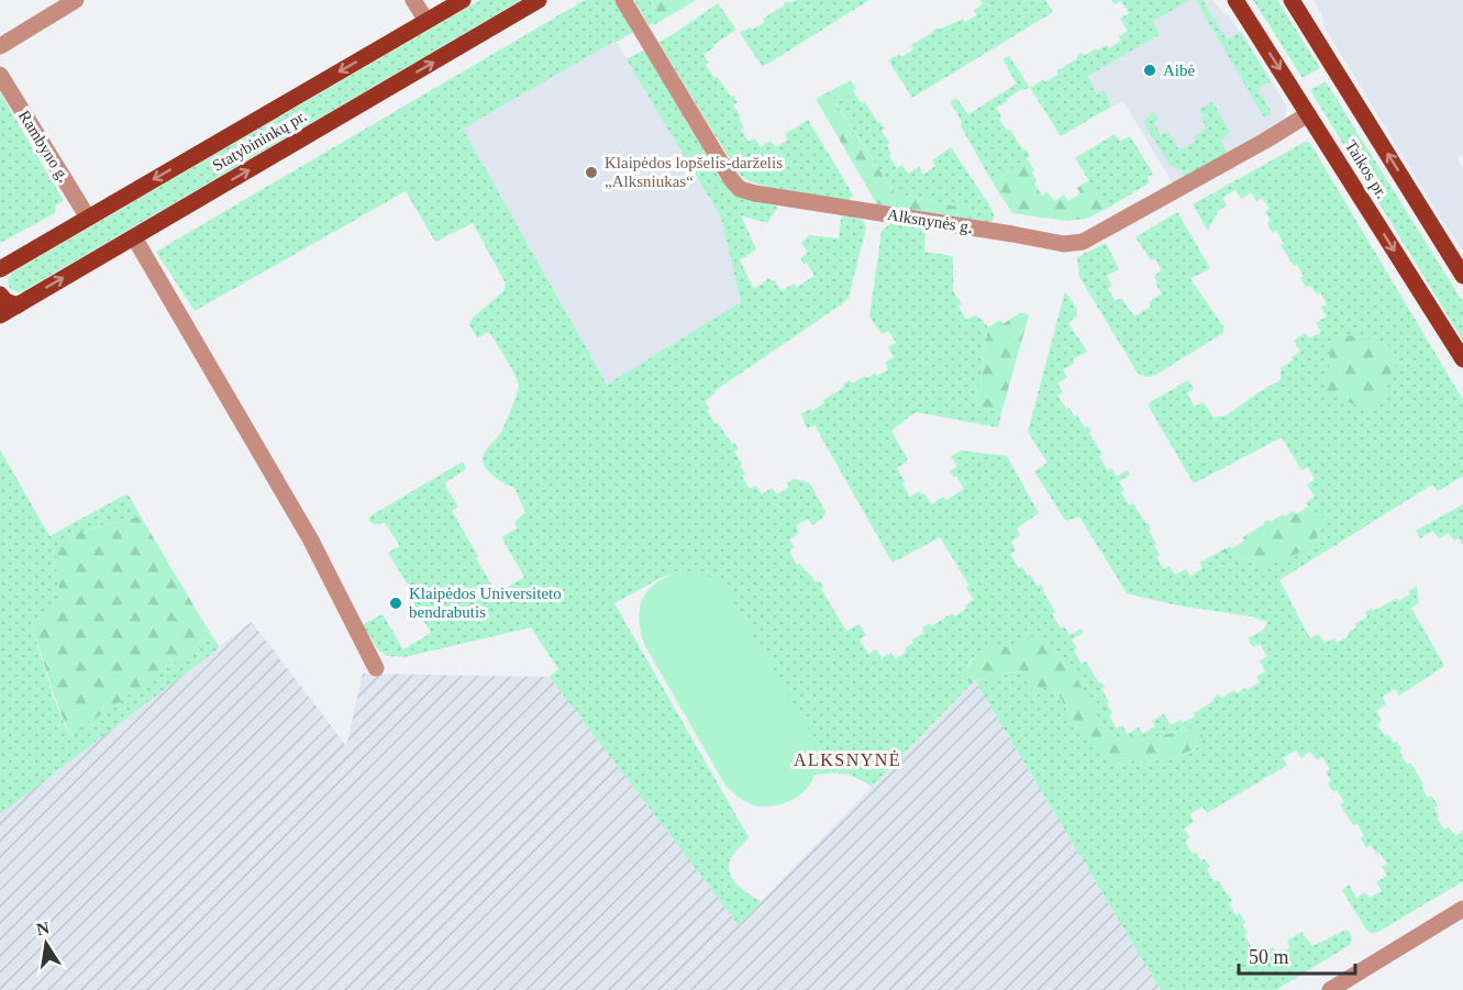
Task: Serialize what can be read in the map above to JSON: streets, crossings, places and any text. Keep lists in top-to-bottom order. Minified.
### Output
{"streets":{"main road":["Statybininkų pr.","Taikos pr."],"street":["Rambyno g.","Alksnynės g."]},"crossings":[["Statybininkų pr.","Rambyno g."],["Taikos pr.","Alksnynės g."]],"districts":["ALKSNYNĖ"],"places":["Aibė","Klaipėdos lopšelis-darželis „Alksniukas“","Klaipėdos Universiteto bendrabutis"],"scale_bar":"50 m","north":"top"}
